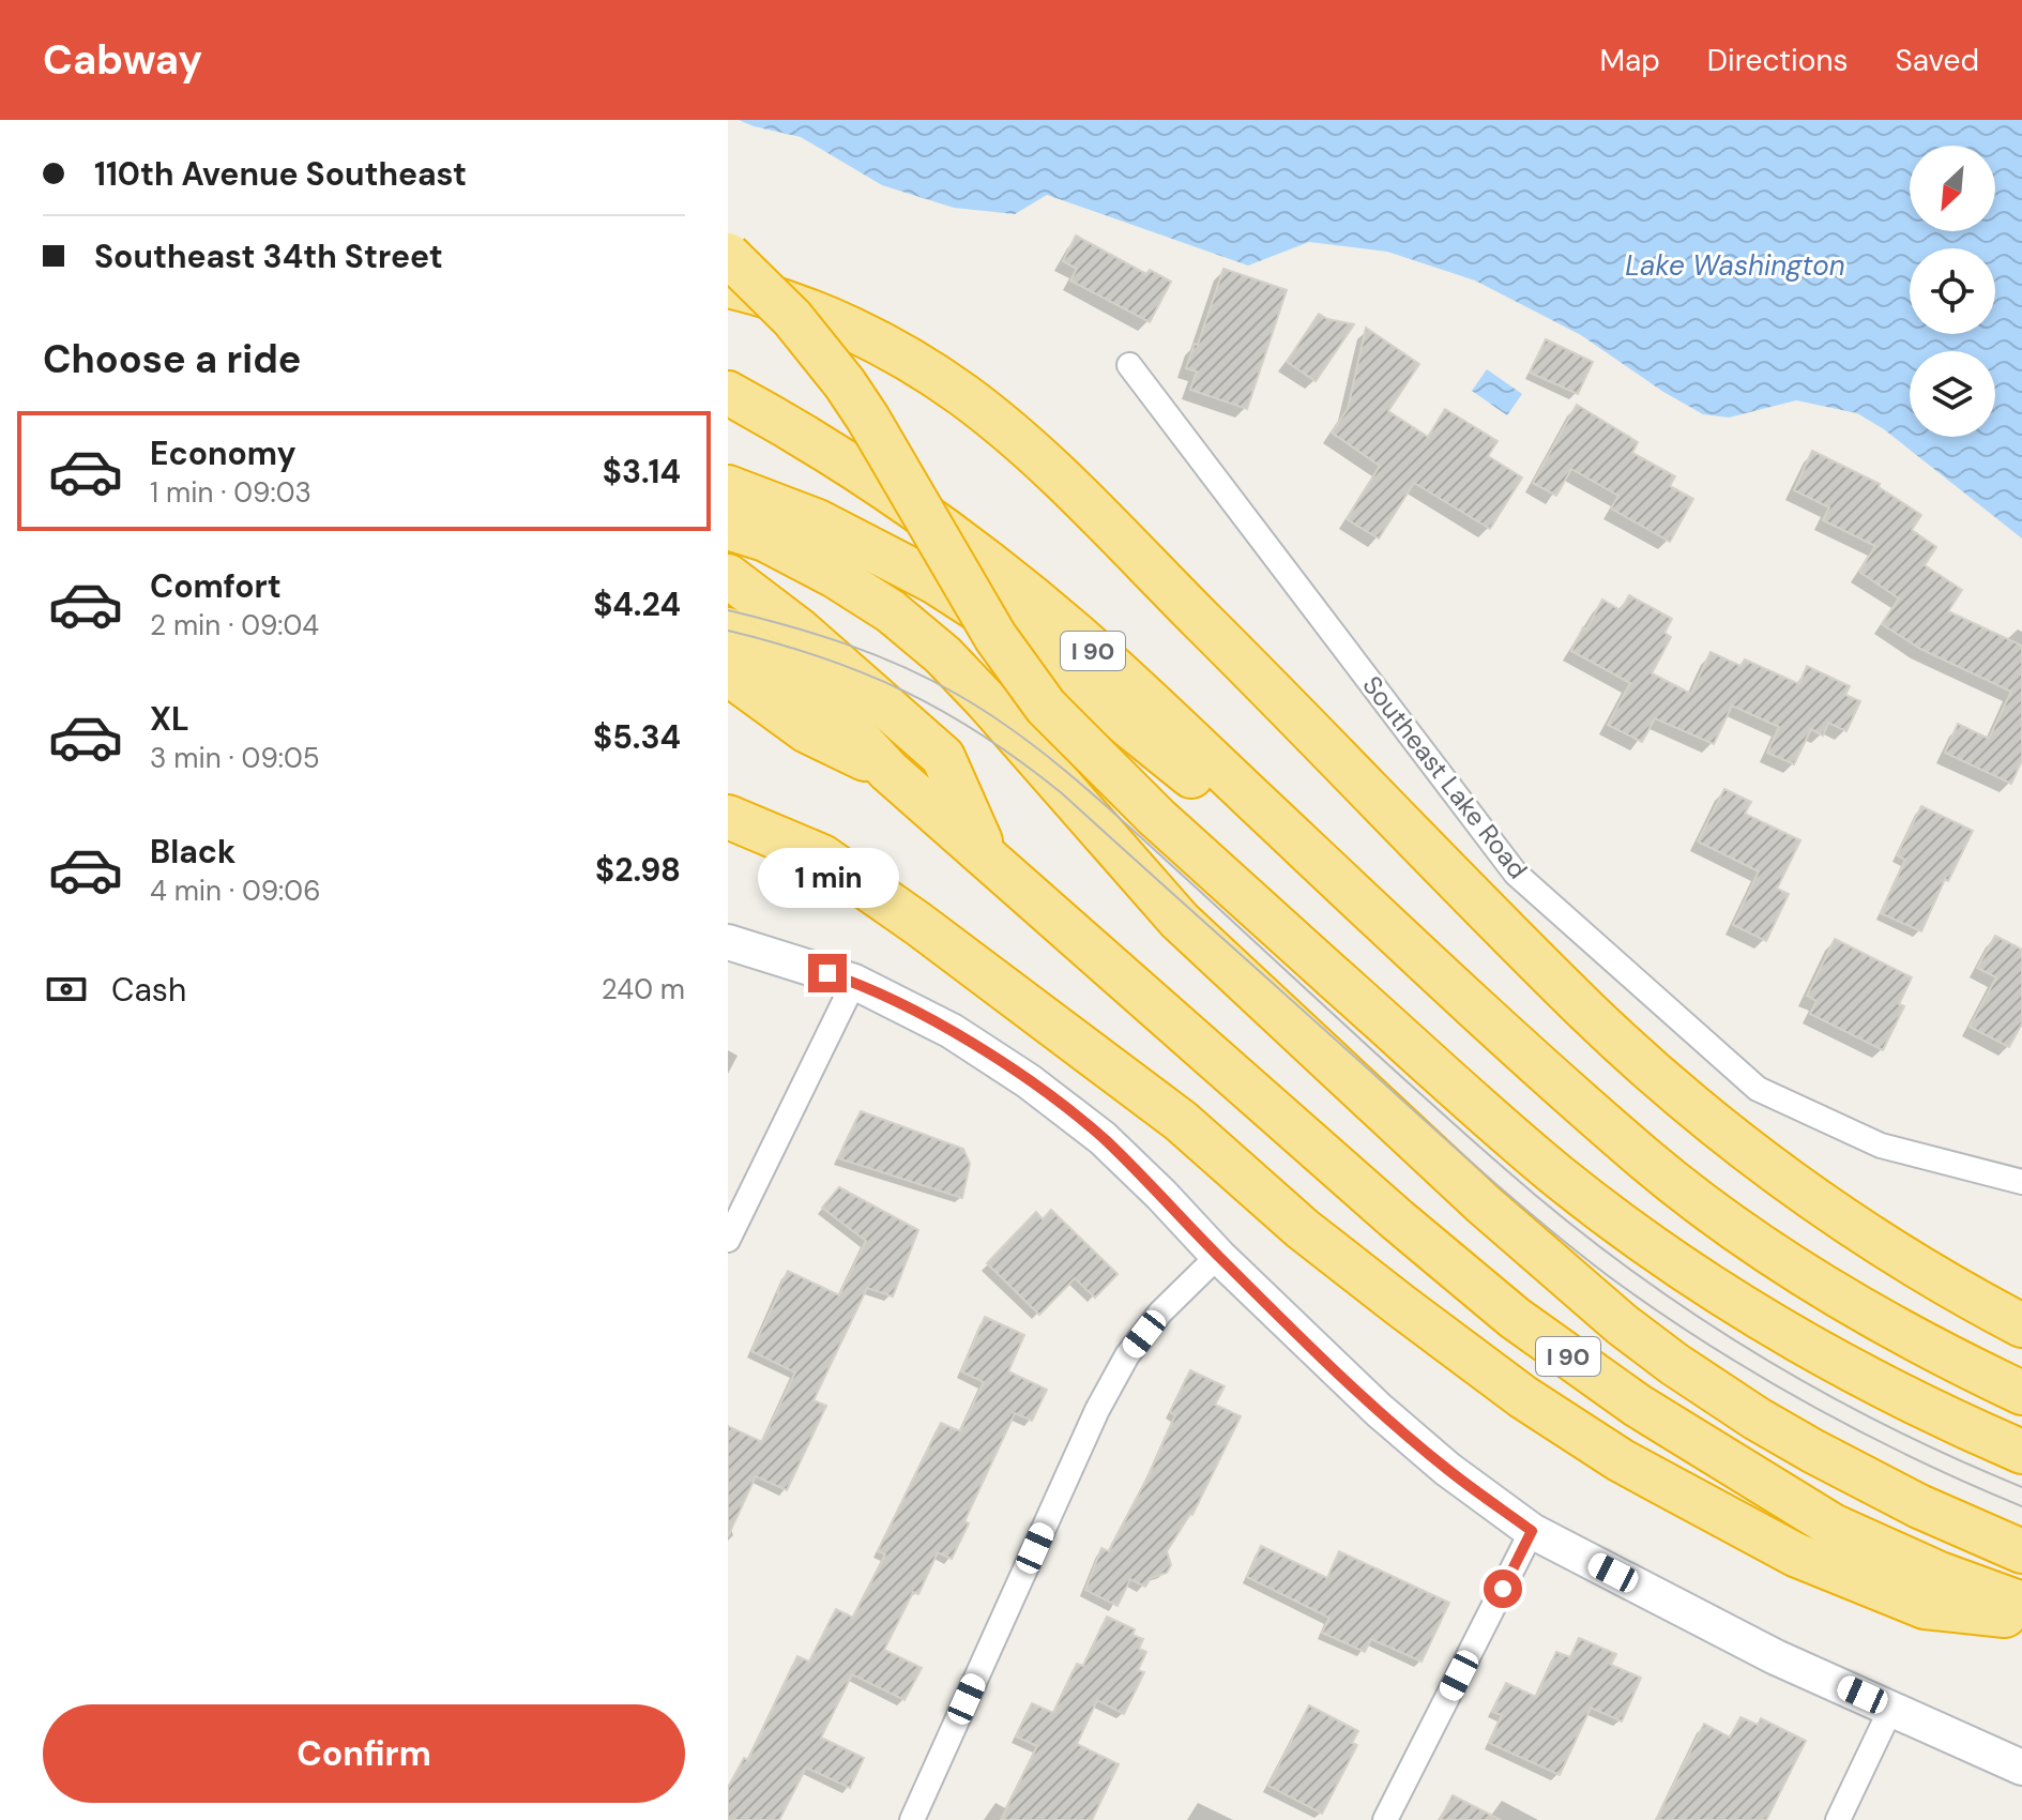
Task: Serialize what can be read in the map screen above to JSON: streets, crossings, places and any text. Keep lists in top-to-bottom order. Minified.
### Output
{"streets":{"highway":["I 90"],"street":["Southeast Lake Road"]},"water":["Lake Washington"],"north":"bottom left","page":{"header":"Cabway","nav":["Map","Directions","Saved"],"banner":["110th Avenue Southeast","Southeast 34th Street"],"heading":"Choose a ride","list":[{"name":"Economy","note":"1 min · 09:03","value":"$3.14"},{"name":"Comfort","note":"2 min · 09:04","value":"$4.24"},{"name":"XL","note":"3 min · 09:05","value":"$5.34"},{"name":"Black","note":"4 min · 09:06","value":"$2.98"}],"bubble":"1 min","pay":["Cash","240 m"],"buttons":"Confirm"}}
